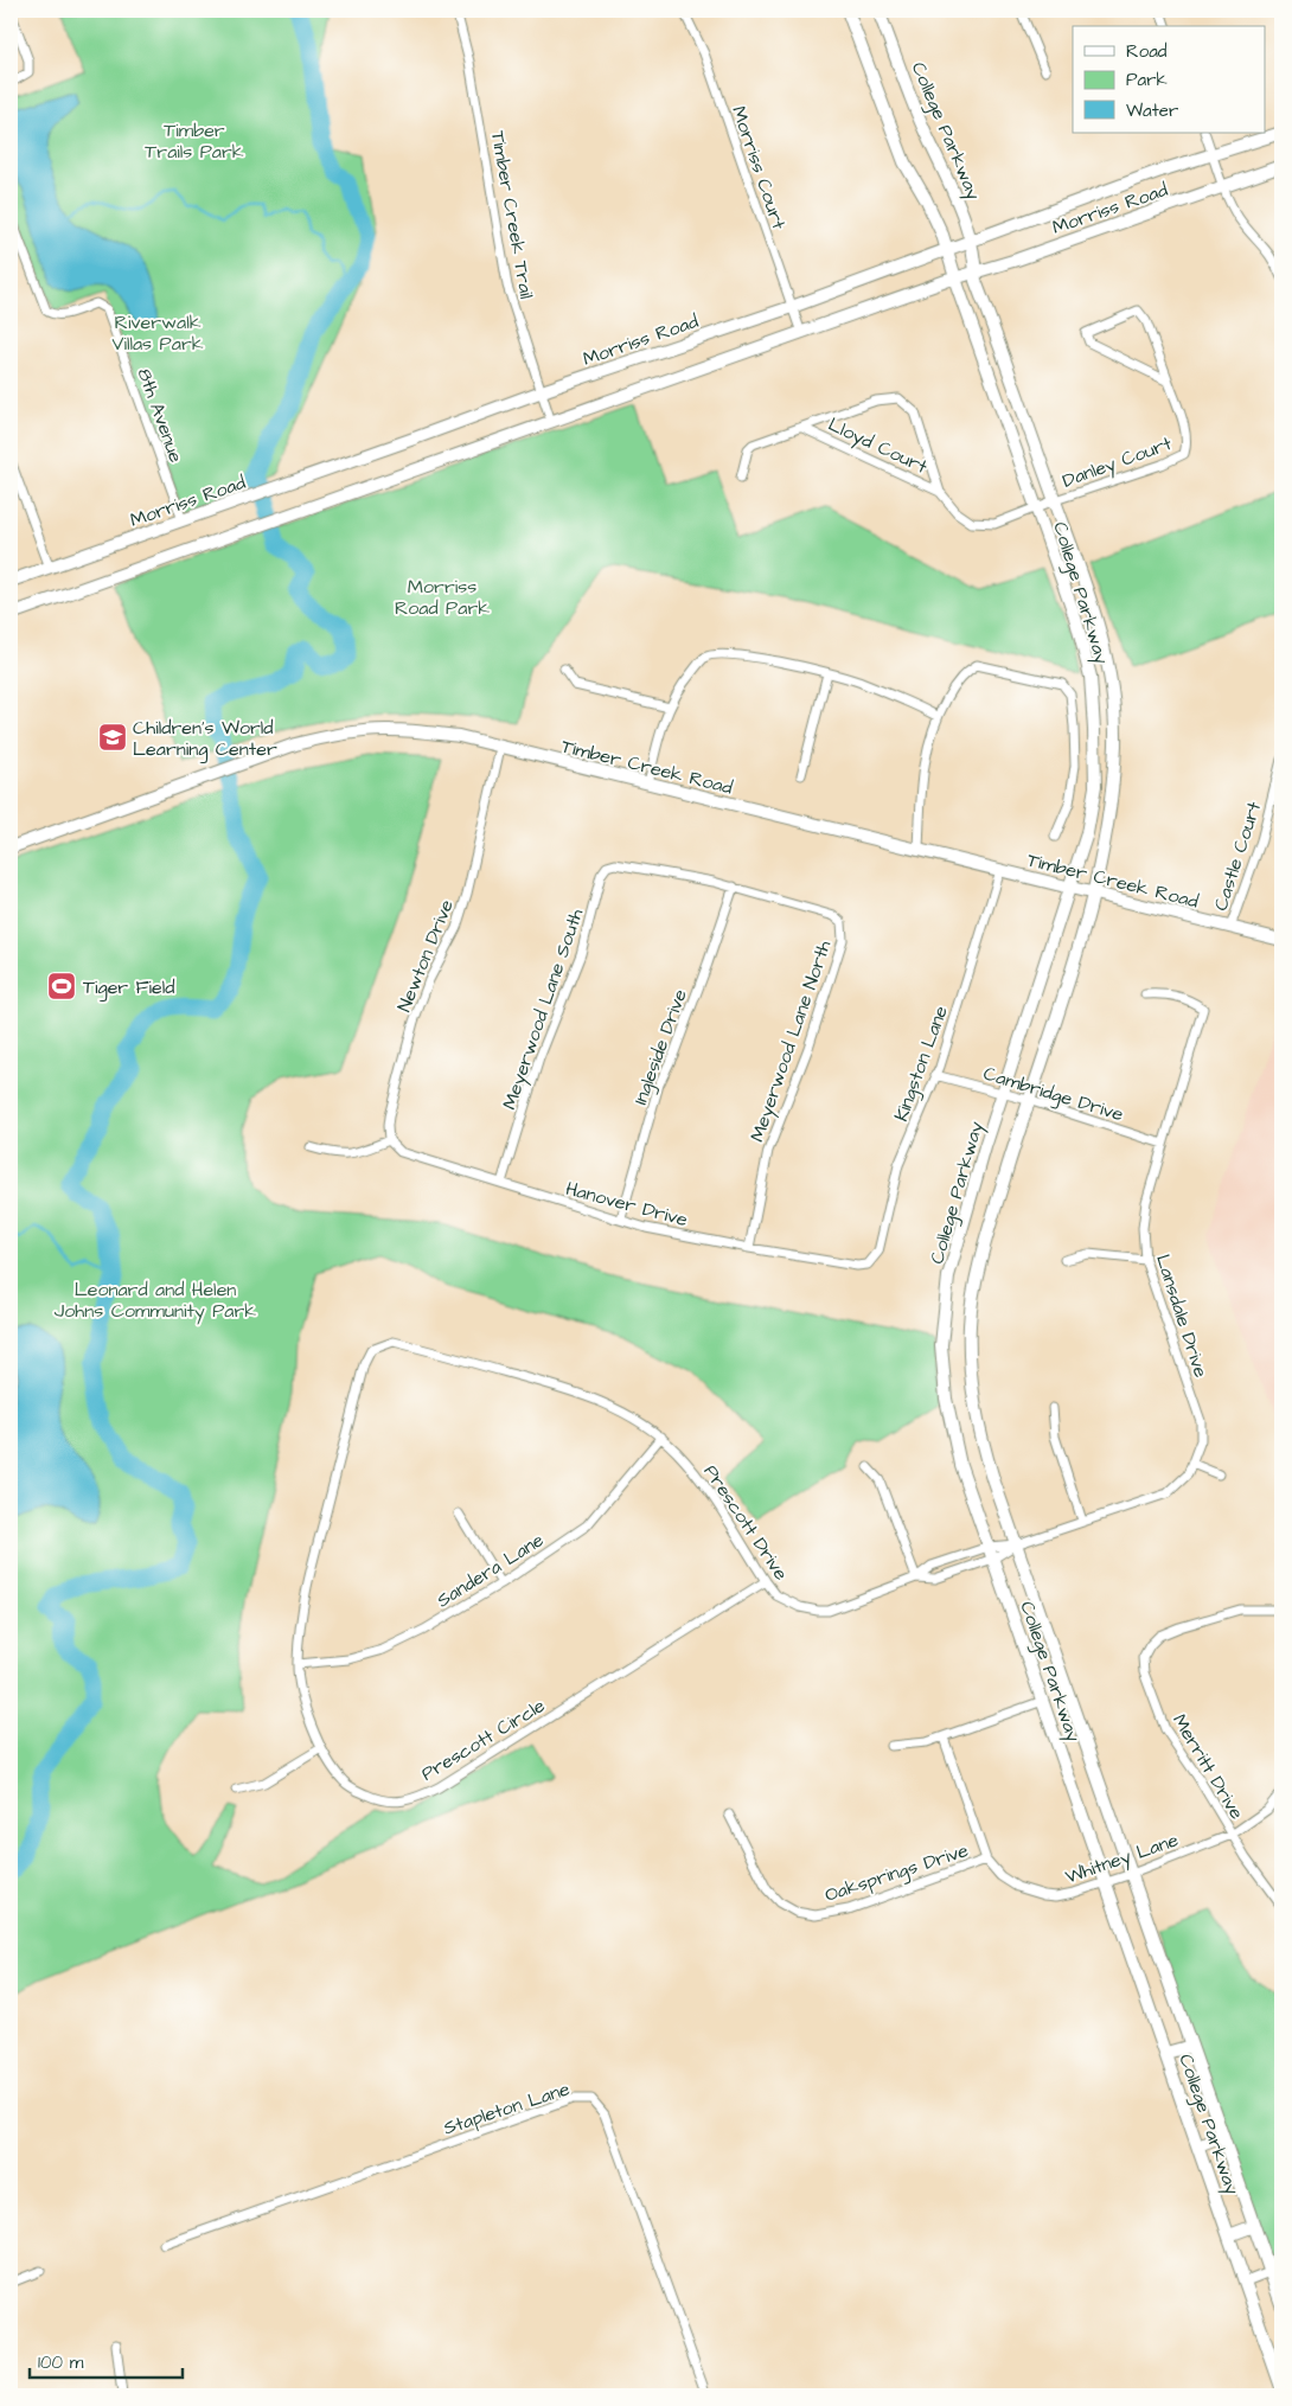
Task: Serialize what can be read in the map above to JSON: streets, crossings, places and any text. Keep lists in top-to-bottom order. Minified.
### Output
{"streets":{"main road":["College Parkway","Morriss Road","Timber Creek Road"],"street":["Morriss Court","Timber Creek Trail","8th Avenue","Lloyd Court","Danley Court","Castle Court","Newton Drive","Meyerwood Lane South","Meyerwood Lane North","Ingleside Drive","Kingston Lane","Cambridge Drive","Hanover Drive","Lansdale Drive","Prescott Drive","Sandera Lane","Prescott Circle","Merritt Drive","Whitney Lane","Oaksprings Drive","Stapleton Lane"]},"crossings":[["College Parkway","Morriss Road"],["College Parkway","Lloyd Court"],["College Parkway","Danley Court"],["College Parkway","Timber Creek Road"],["College Parkway","Cambridge Drive"],["College Parkway","Lansdale Drive"],["College Parkway","Prescott Drive"],["College Parkway","Whitney Lane"],["Morriss Court","Morriss Road"],["Morriss Road","Timber Creek Trail"],["Morriss Road","8th Avenue"],["Lloyd Court","Danley Court"],["Timber Creek Road","Castle Court"],["Timber Creek Road","Newton Drive"],["Timber Creek Road","Kingston Lane"],["Newton Drive","Hanover Drive"],["Meyerwood Lane South","Meyerwood Lane North"],["Meyerwood Lane South","Ingleside Drive"],["Meyerwood Lane South","Hanover Drive"],["Meyerwood Lane North","Ingleside Drive"],["Meyerwood Lane North","Hanover Drive"],["Ingleside Drive","Hanover Drive"],["Kingston Lane","Cambridge Drive"],["Kingston Lane","Hanover Drive"],["Cambridge Drive","Lansdale Drive"],["Lansdale Drive","Prescott Drive"],["Prescott Drive","Sandera Lane"],["Prescott Drive","Prescott Circle"],["Sandera Lane","Prescott Circle"],["Merritt Drive","Whitney Lane"],["Whitney Lane","Oaksprings Drive"]],"parks":["Timber Trails Park","Riverwalk Villas Park","Morriss Road Park","Leonard and Helen Johns Community Park"],"places":{"school or university":["Children's World Learning Center"],"sports":["Tiger Field"]},"legend":["Road","Park","Water"],"scale_bar":"100 m"}
